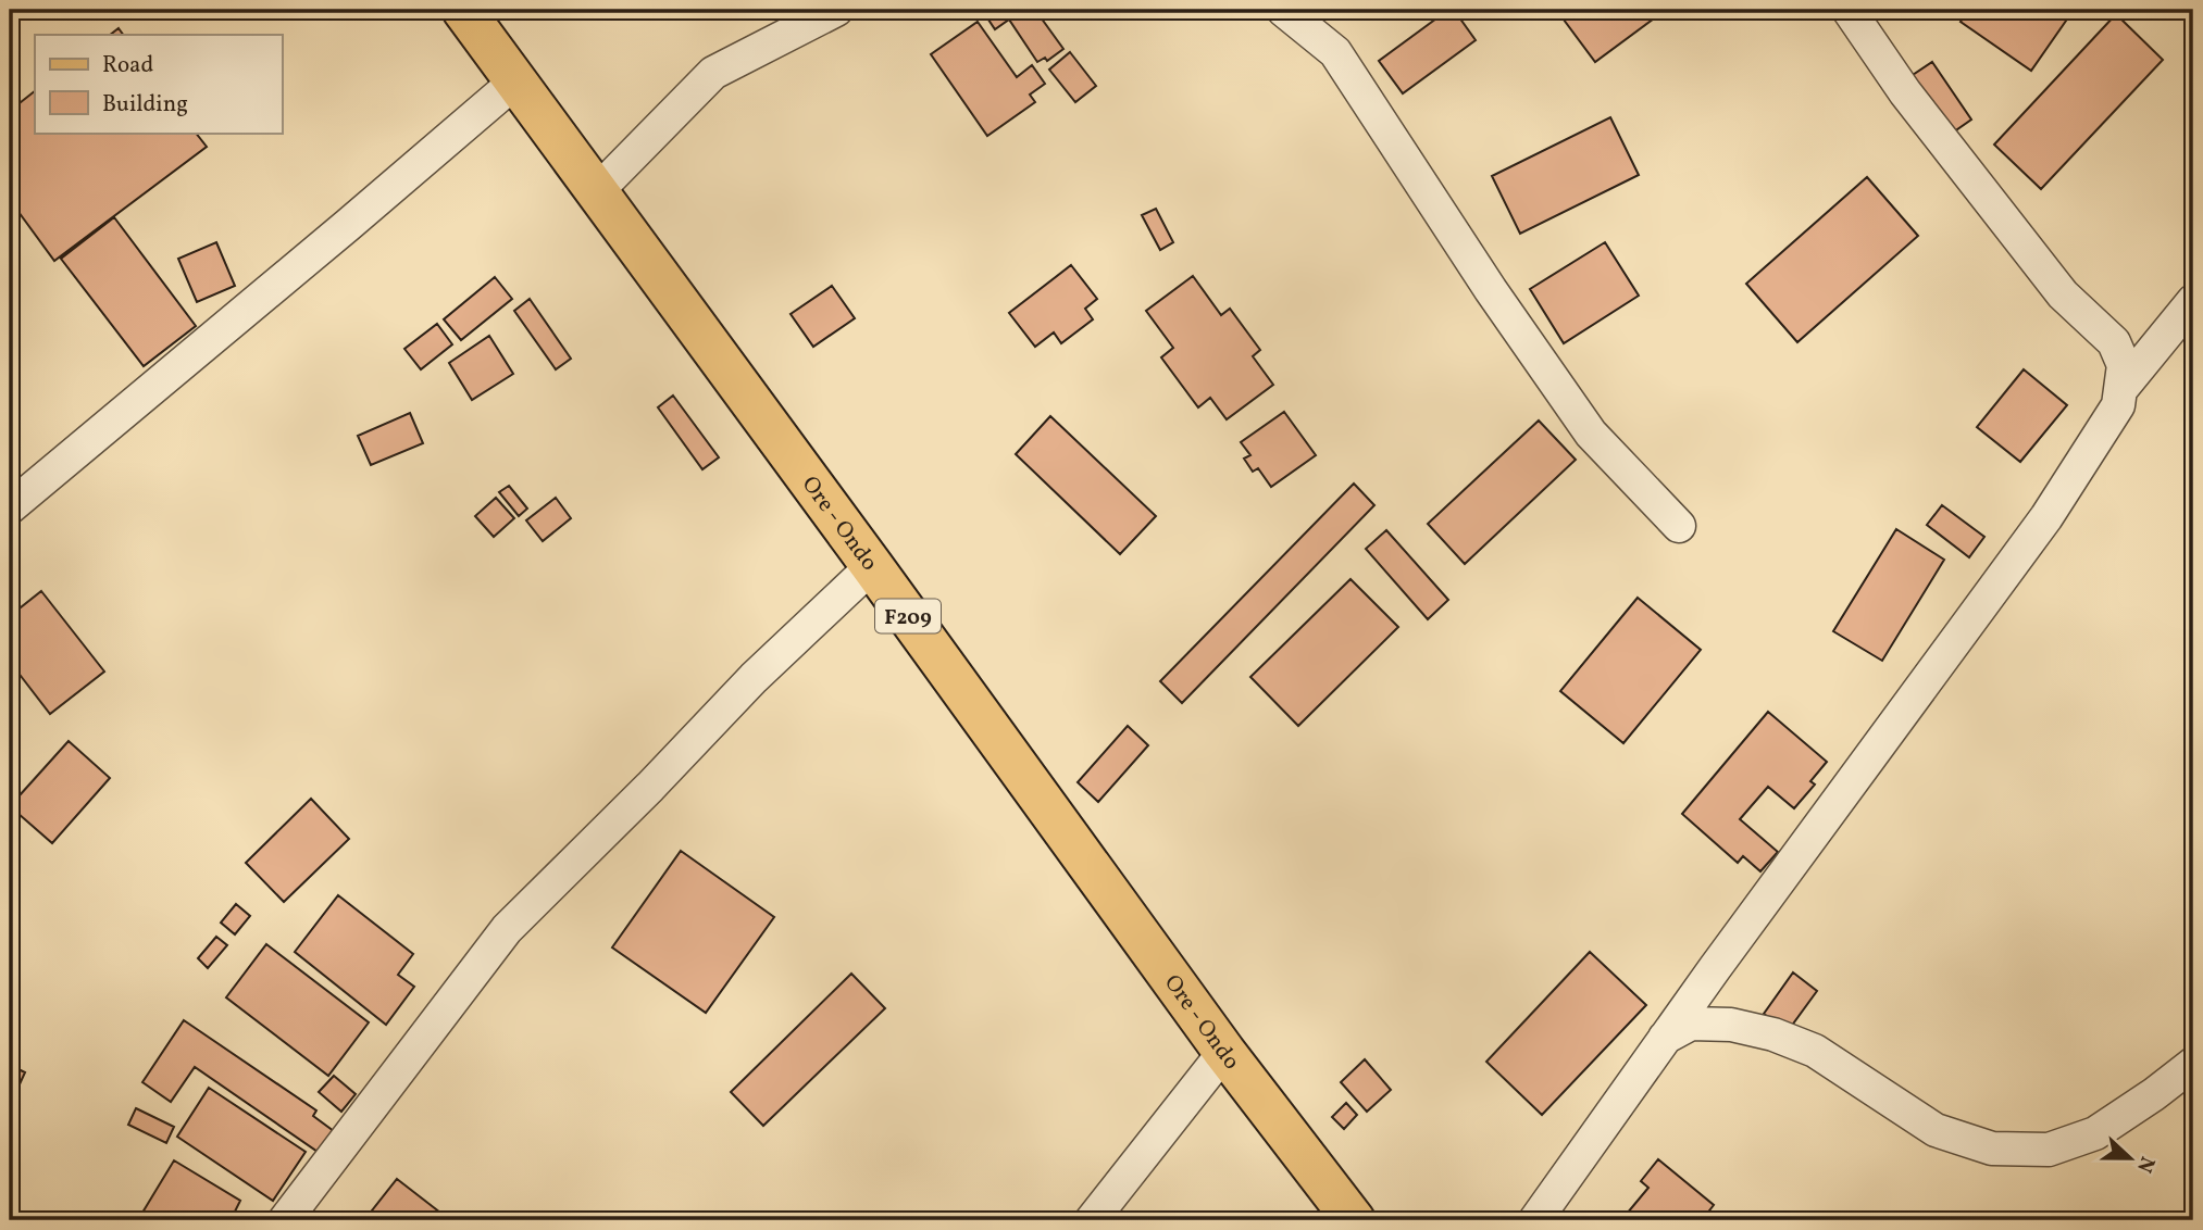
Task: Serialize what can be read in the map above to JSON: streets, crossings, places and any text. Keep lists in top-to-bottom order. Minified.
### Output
{"streets":{"main road":["Ore - Ondo","F209"]},"legend":["Road","Building"],"north":"right"}
